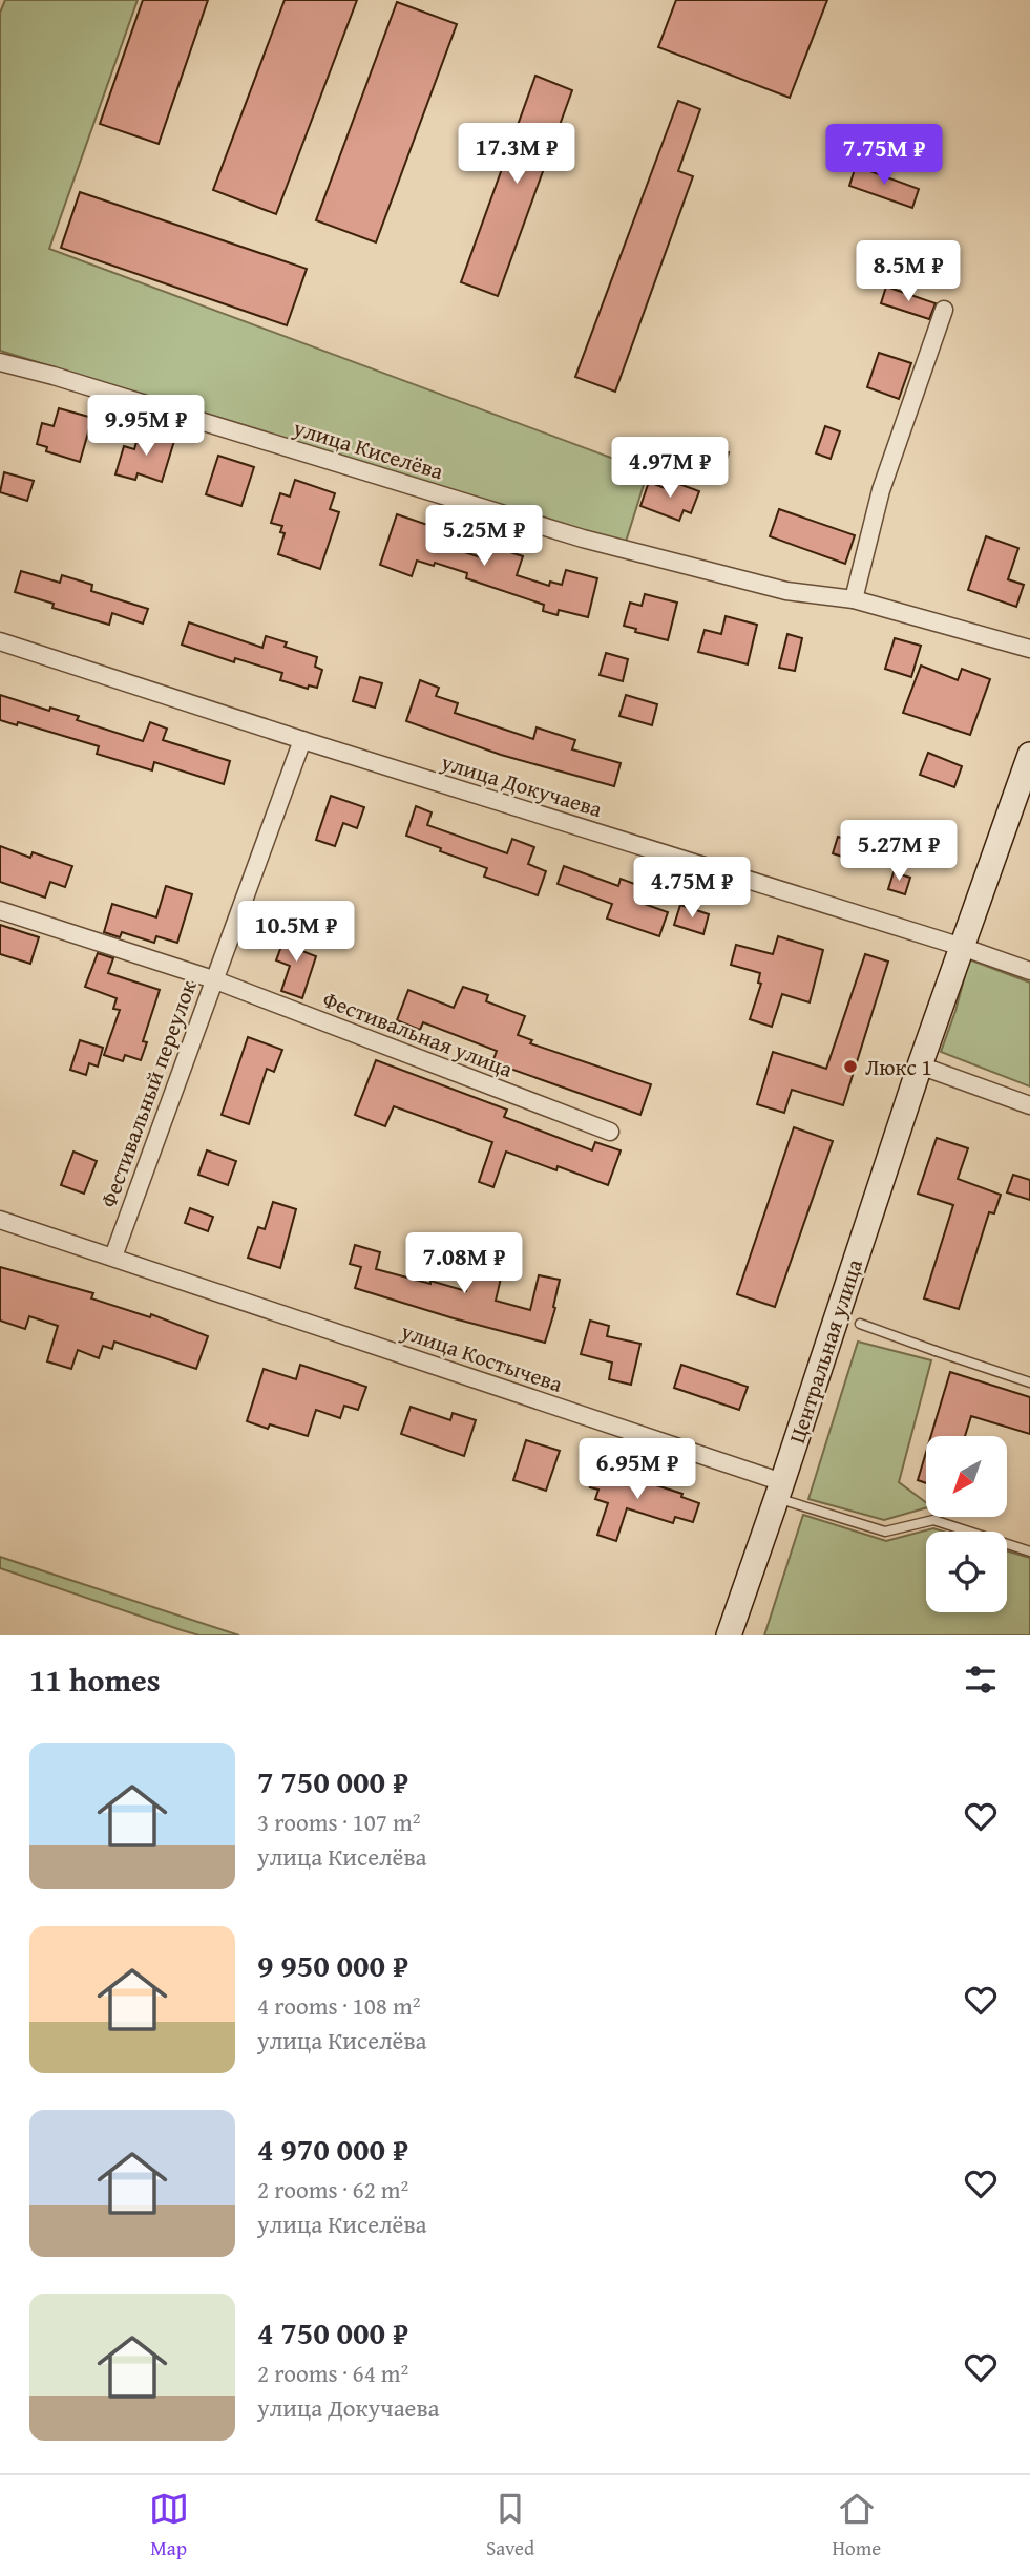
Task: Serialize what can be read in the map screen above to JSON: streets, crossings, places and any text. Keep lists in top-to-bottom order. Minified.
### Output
{"streets":{"street":["улица Киселёва","улица Докучаева","Фестивальная улица","Фестивальный переулок","Центральная улица","улица Костычева"]},"crossings":[["улица Докучаева","Фестивальный переулок"],["улица Докучаева","Центральная улица"],["Фестивальная улица","Фестивальный переулок"],["Фестивальный переулок","улица Костычева"],["Центральная улица","улица Костычева"]],"places":["Люкс 1"],"north":"bottom left","page":{"price":["17.3M ₽","7.75M ₽","8.5M ₽","9.95M ₽","4.97M ₽","5.25M ₽","5.27M ₽","4.75M ₽","10.5M ₽","7.08M ₽","6.95M ₽"],"heading":"11 homes","list":[{"name":"7 750 000 ₽","note":"3 rooms · 107 m² · улица Киселёва"},{"name":"9 950 000 ₽","note":"4 rooms · 108 m² · улица Киселёва"},{"name":"4 970 000 ₽","note":"2 rooms · 62 m² · улица Киселёва"},{"name":"4 750 000 ₽","note":"2 rooms · 64 m² · улица Докучаева"}],"tabs":["Map","Saved","Home"]}}
